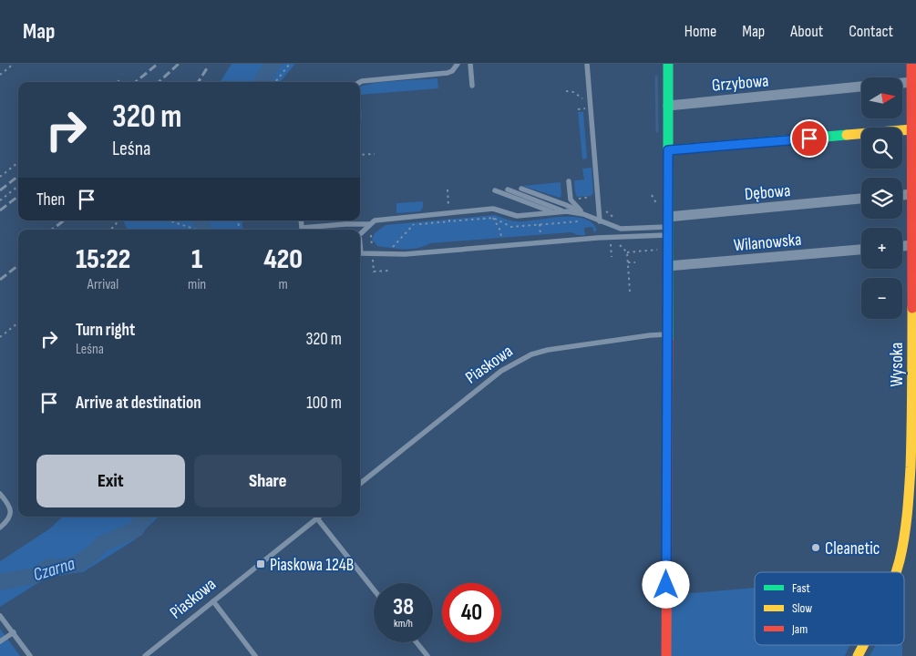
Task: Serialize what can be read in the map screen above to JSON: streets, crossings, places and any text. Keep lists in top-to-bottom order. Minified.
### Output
{"streets":{"street":["Grzybowa","Dębowa","Wilanowska","Wysoka"],"lane":["Piaskowa"]},"water":["Czarna"],"places":{"other":["Cleanetic"],"transit":["Piaskowa 124B"]},"legend":["Fast","Slow","Jam"],"north":"right","page":{"header":"Map","nav":["Home","Map","About","Contact"],"map_buttons":["+","−"],"turn":["320 m","Leśna"],"then":"Then","eta":["15:22","Arrival","1","min","420","m"],"list":[{"name":"Turn right","note":"Leśna","value":"320 m"},{"name":"Arrive at destination","value":"100 m"}],"buttons":["Exit","Share"],"speed":"38 km/h","limit":"40"}}
